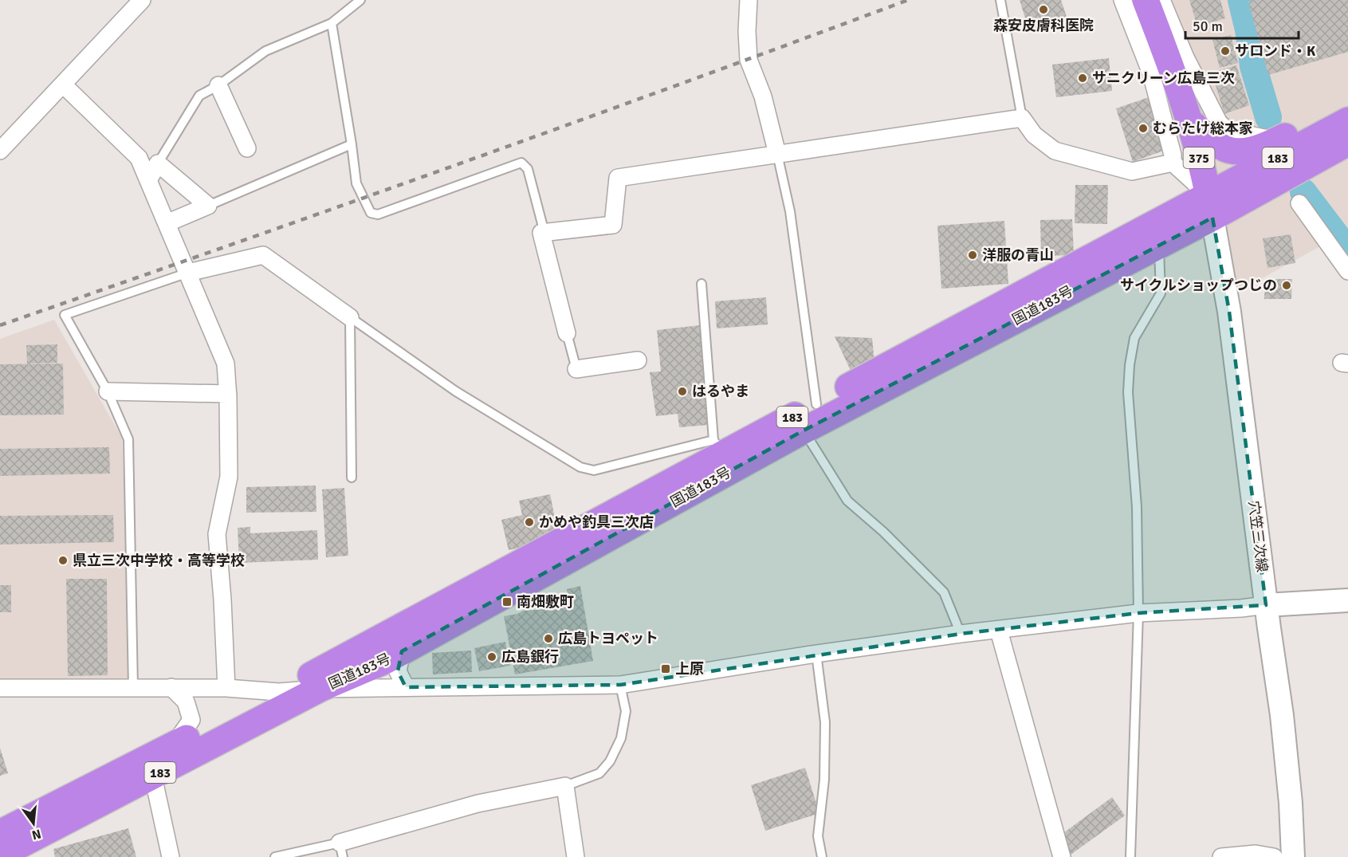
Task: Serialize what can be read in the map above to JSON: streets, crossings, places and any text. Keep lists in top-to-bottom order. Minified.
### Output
{"streets":{"highway":["375","183","国道183号"],"main road":["穴笠三次線"]},"crossings":[["375","国道183号"],["375","穴笠三次線"],["国道183号","穴笠三次線"]],"places":{"other":["森安皮膚科医院","サロンド・K","サニクリーン広島三次","むらたけ総本家","洋服の青山","サイクルショップつじの","はるやま","かめや釣具三次店","県立三次中学校・高等学校","広島トヨペット","広島銀行"],"transit":["南畑敷町","上原"]},"scale_bar":"50 m","north":"bottom"}
